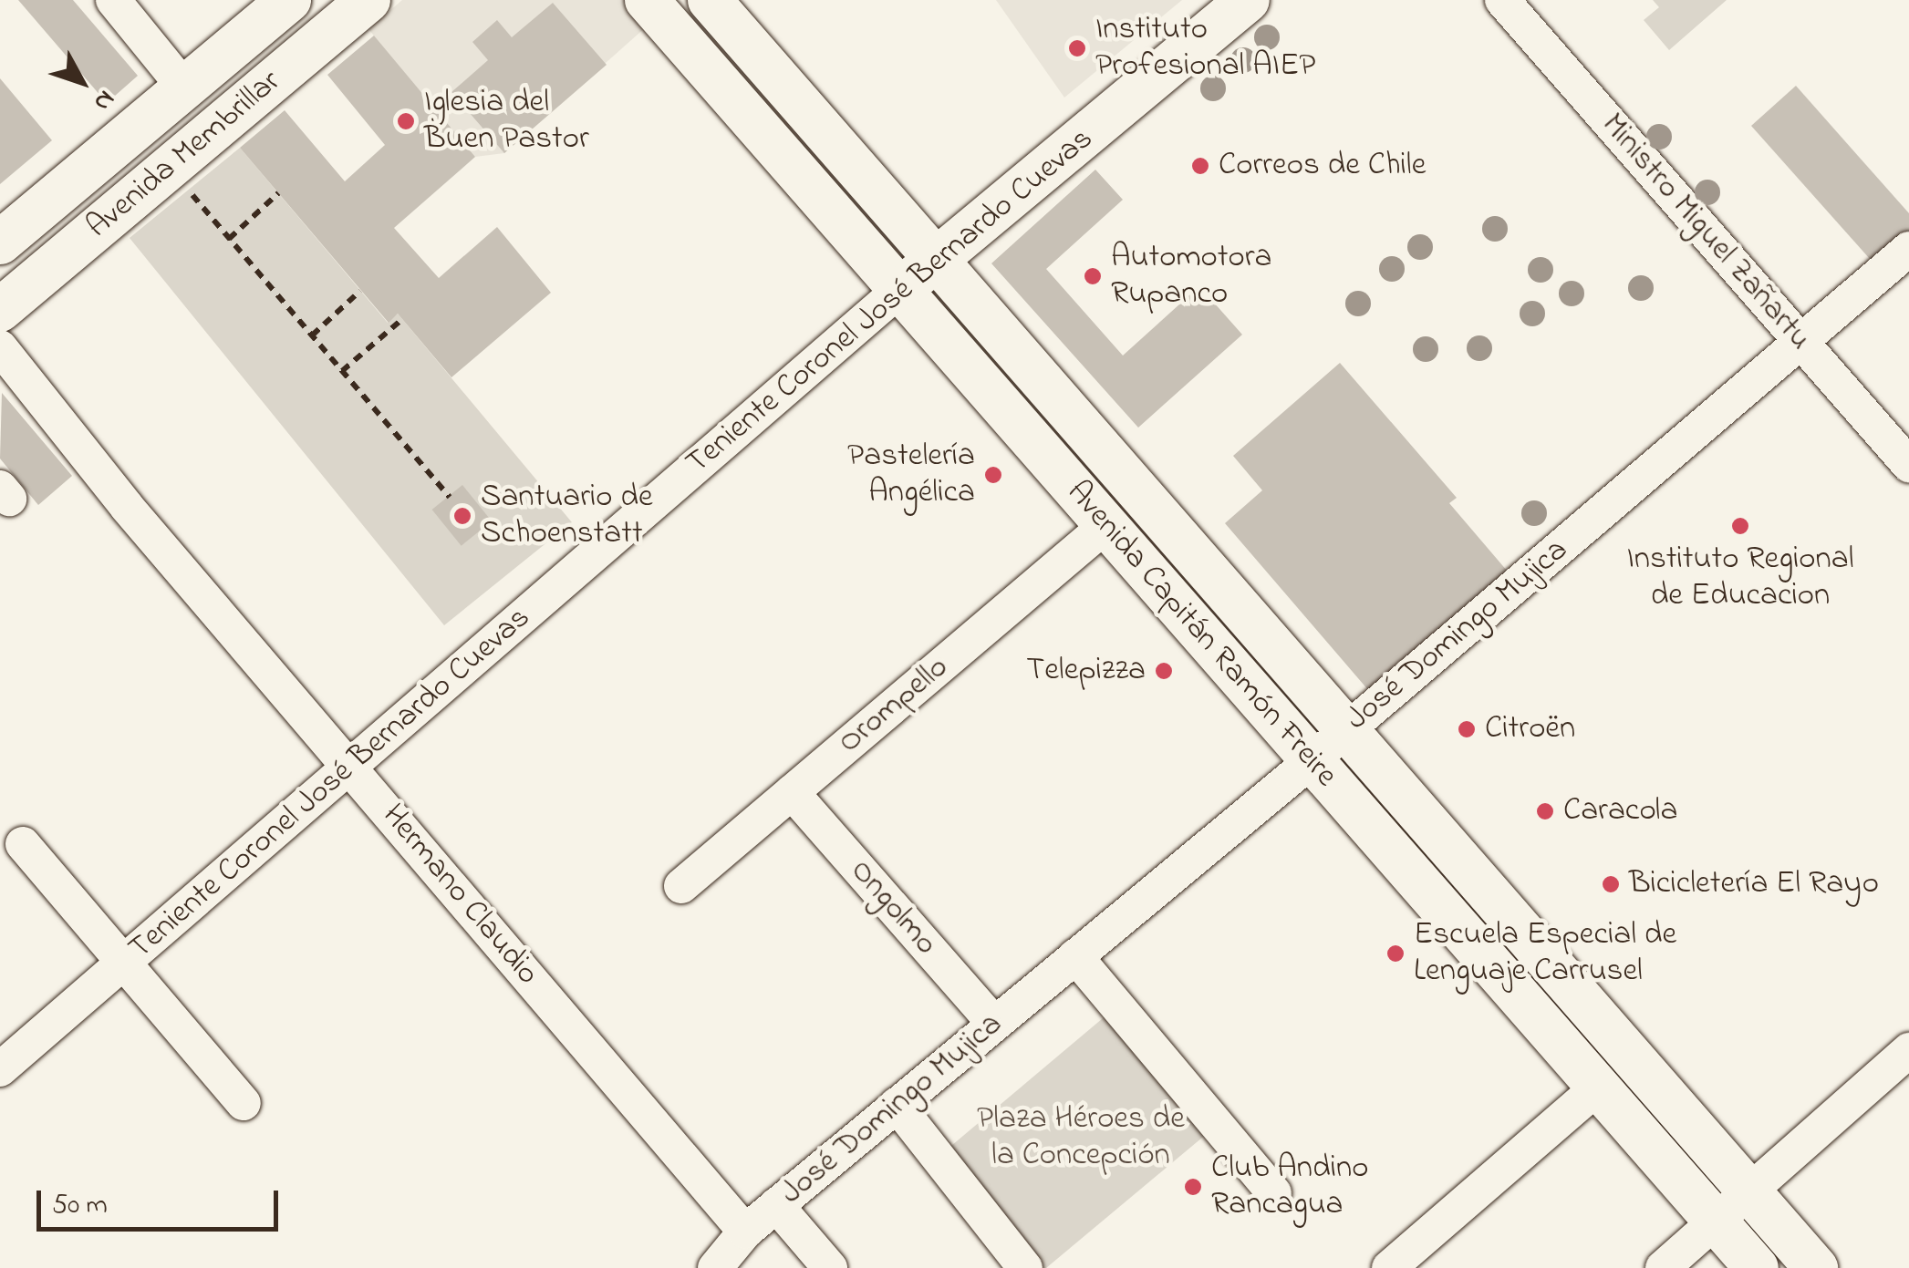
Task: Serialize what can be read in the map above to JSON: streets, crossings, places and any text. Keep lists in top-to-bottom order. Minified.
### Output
{"streets":{"main road":["Avenida Membrillar","Teniente Coronel José Bernardo Cuevas","Avenida Capitán Ramón Freire"],"street":["Ministro Miguel Zañartu","José Domingo Mujica","Orompello","Hermano Claudio","Ongolmo"]},"crossings":[["Ministro Miguel Zañartu","José Domingo Mujica"],["Teniente Coronel José Bernardo Cuevas","Avenida Capitán Ramón Freire"],["Teniente Coronel José Bernardo Cuevas","Hermano Claudio"],["Avenida Capitán Ramón Freire","José Domingo Mujica"],["Avenida Capitán Ramón Freire","Orompello"],["José Domingo Mujica","Hermano Claudio"],["José Domingo Mujica","Ongolmo"],["Orompello","Ongolmo"]],"parks":["Plaza Héroes de la Concepción"],"places":["Instituto Profesional AIEP","Iglesia del Buen Pastor","Correos de Chile","Automotora Rupanco","Pastelería Angélica","Santuario de Schoenstatt","Instituto Regional de Educacion","Telepizza","Citroën","Caracola","Bicicletería El Rayo","Escuela Especial de Lenguaje Carrusel","Club Andino Rancagua"],"scale_bar":"50 m","north":"bottom right"}
